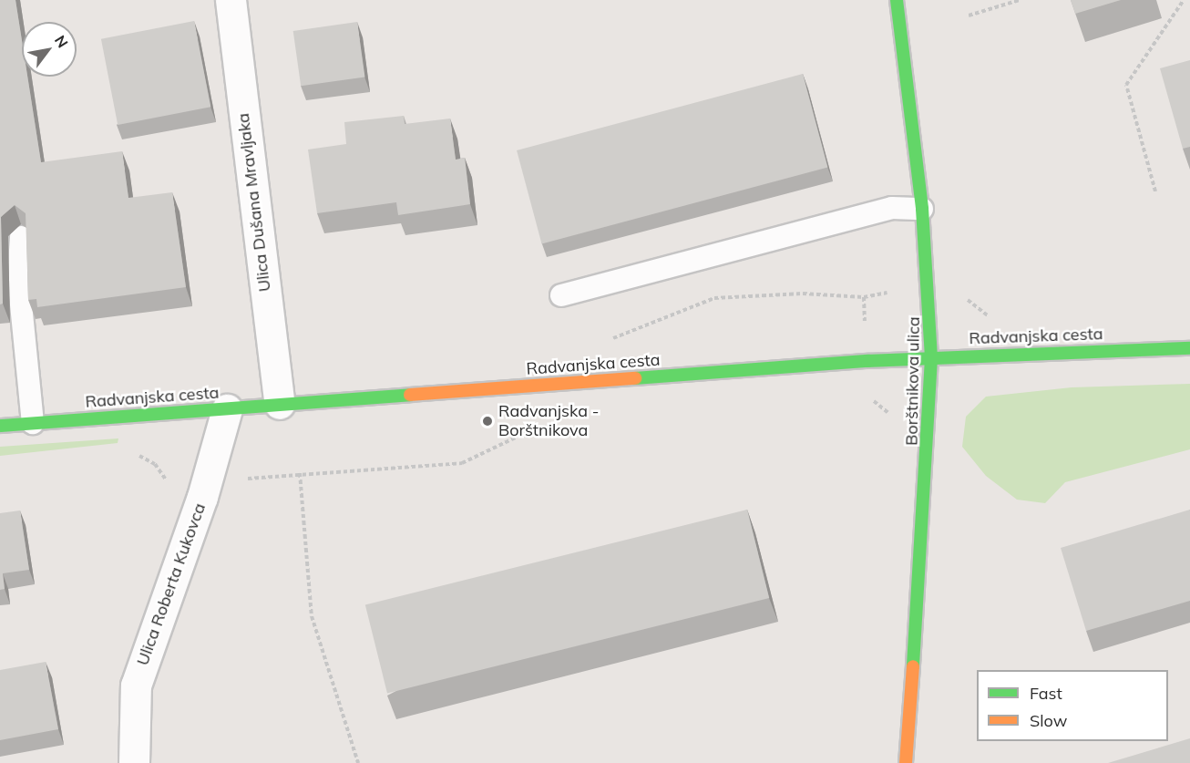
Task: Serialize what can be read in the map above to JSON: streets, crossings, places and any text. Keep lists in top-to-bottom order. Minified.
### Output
{"streets":{"street":["Ulica Dušana Mravljaka","Radvanjska cesta","Borštnikova ulica","Ulica Roberta Kukovca"]},"crossings":[["Ulica Dušana Mravljaka","Radvanjska cesta"],["Radvanjska cesta","Borštnikova ulica"],["Radvanjska cesta","Ulica Roberta Kukovca"]],"places":["Radvanjska - Borštnikova"],"legend":["Fast","Slow"],"north":"top right"}
